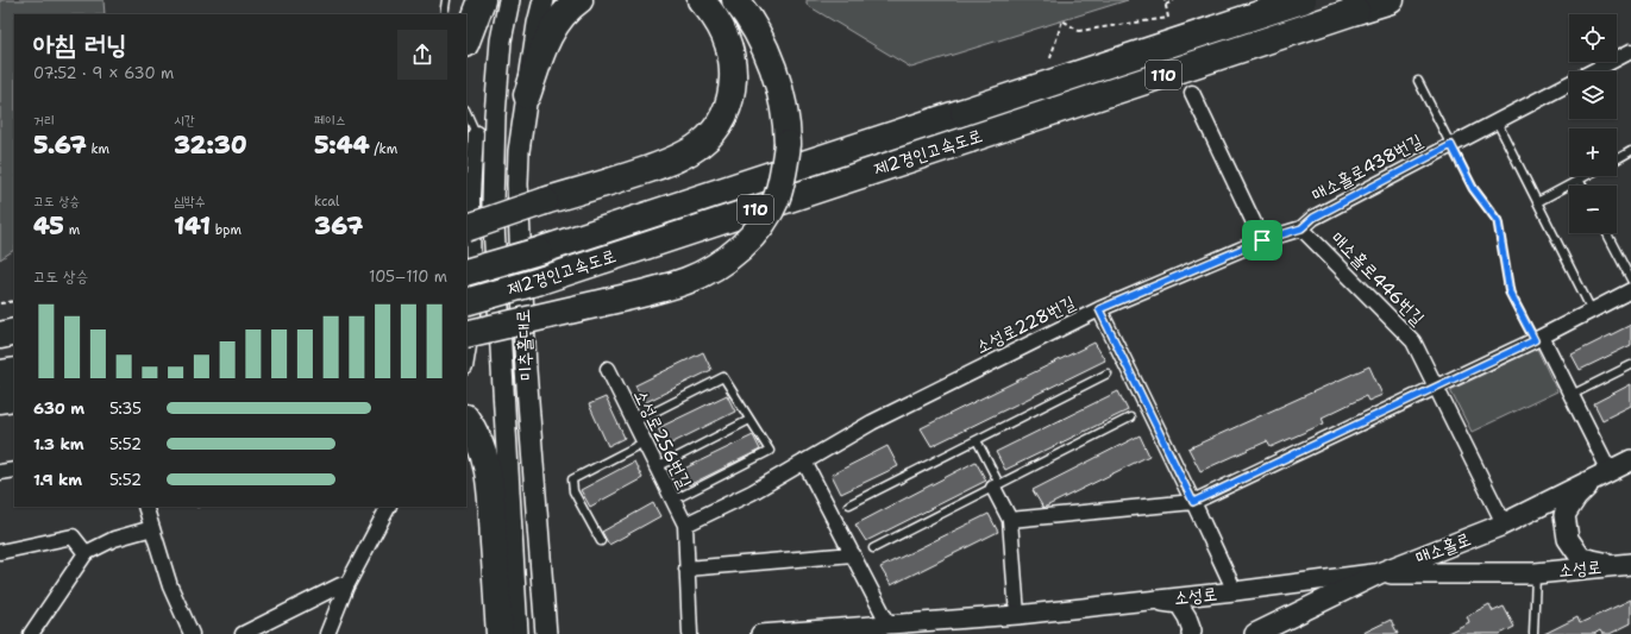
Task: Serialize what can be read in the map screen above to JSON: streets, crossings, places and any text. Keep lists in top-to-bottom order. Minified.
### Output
{"streets":{"highway":["110","제2경인고속도로"],"main road":["미추홀대로","매소홀로","소성로"],"street":["매소홀로438번길","매소홀로446번길","소성로228번길","소성로256번길"]},"crossings":[["매소홀로438번길","매소홀로446번길"],["매소홀로438번길","매소홀로"],["매소홀로446번길","매소홀로"],["소성로228번길","소성로"],["매소홀로","소성로"]],"page":{"map_buttons":["+","−"],"heading":["아침 러닝","07:52 · 9 × 630 m"],"stats":[["거리","5.67 km"],["시간","32:30"],["페이스","5:44 /km"],["고도 상승","45 m"],["심박수","141 bpm"],["kcal","367"]],"chart":["고도 상승","105–110 m"],"list":[{"name":"630 m","note":"5:35"},{"name":"1.3 km","note":"5:52"},{"name":"1.9 km","note":"5:52"}]}}
